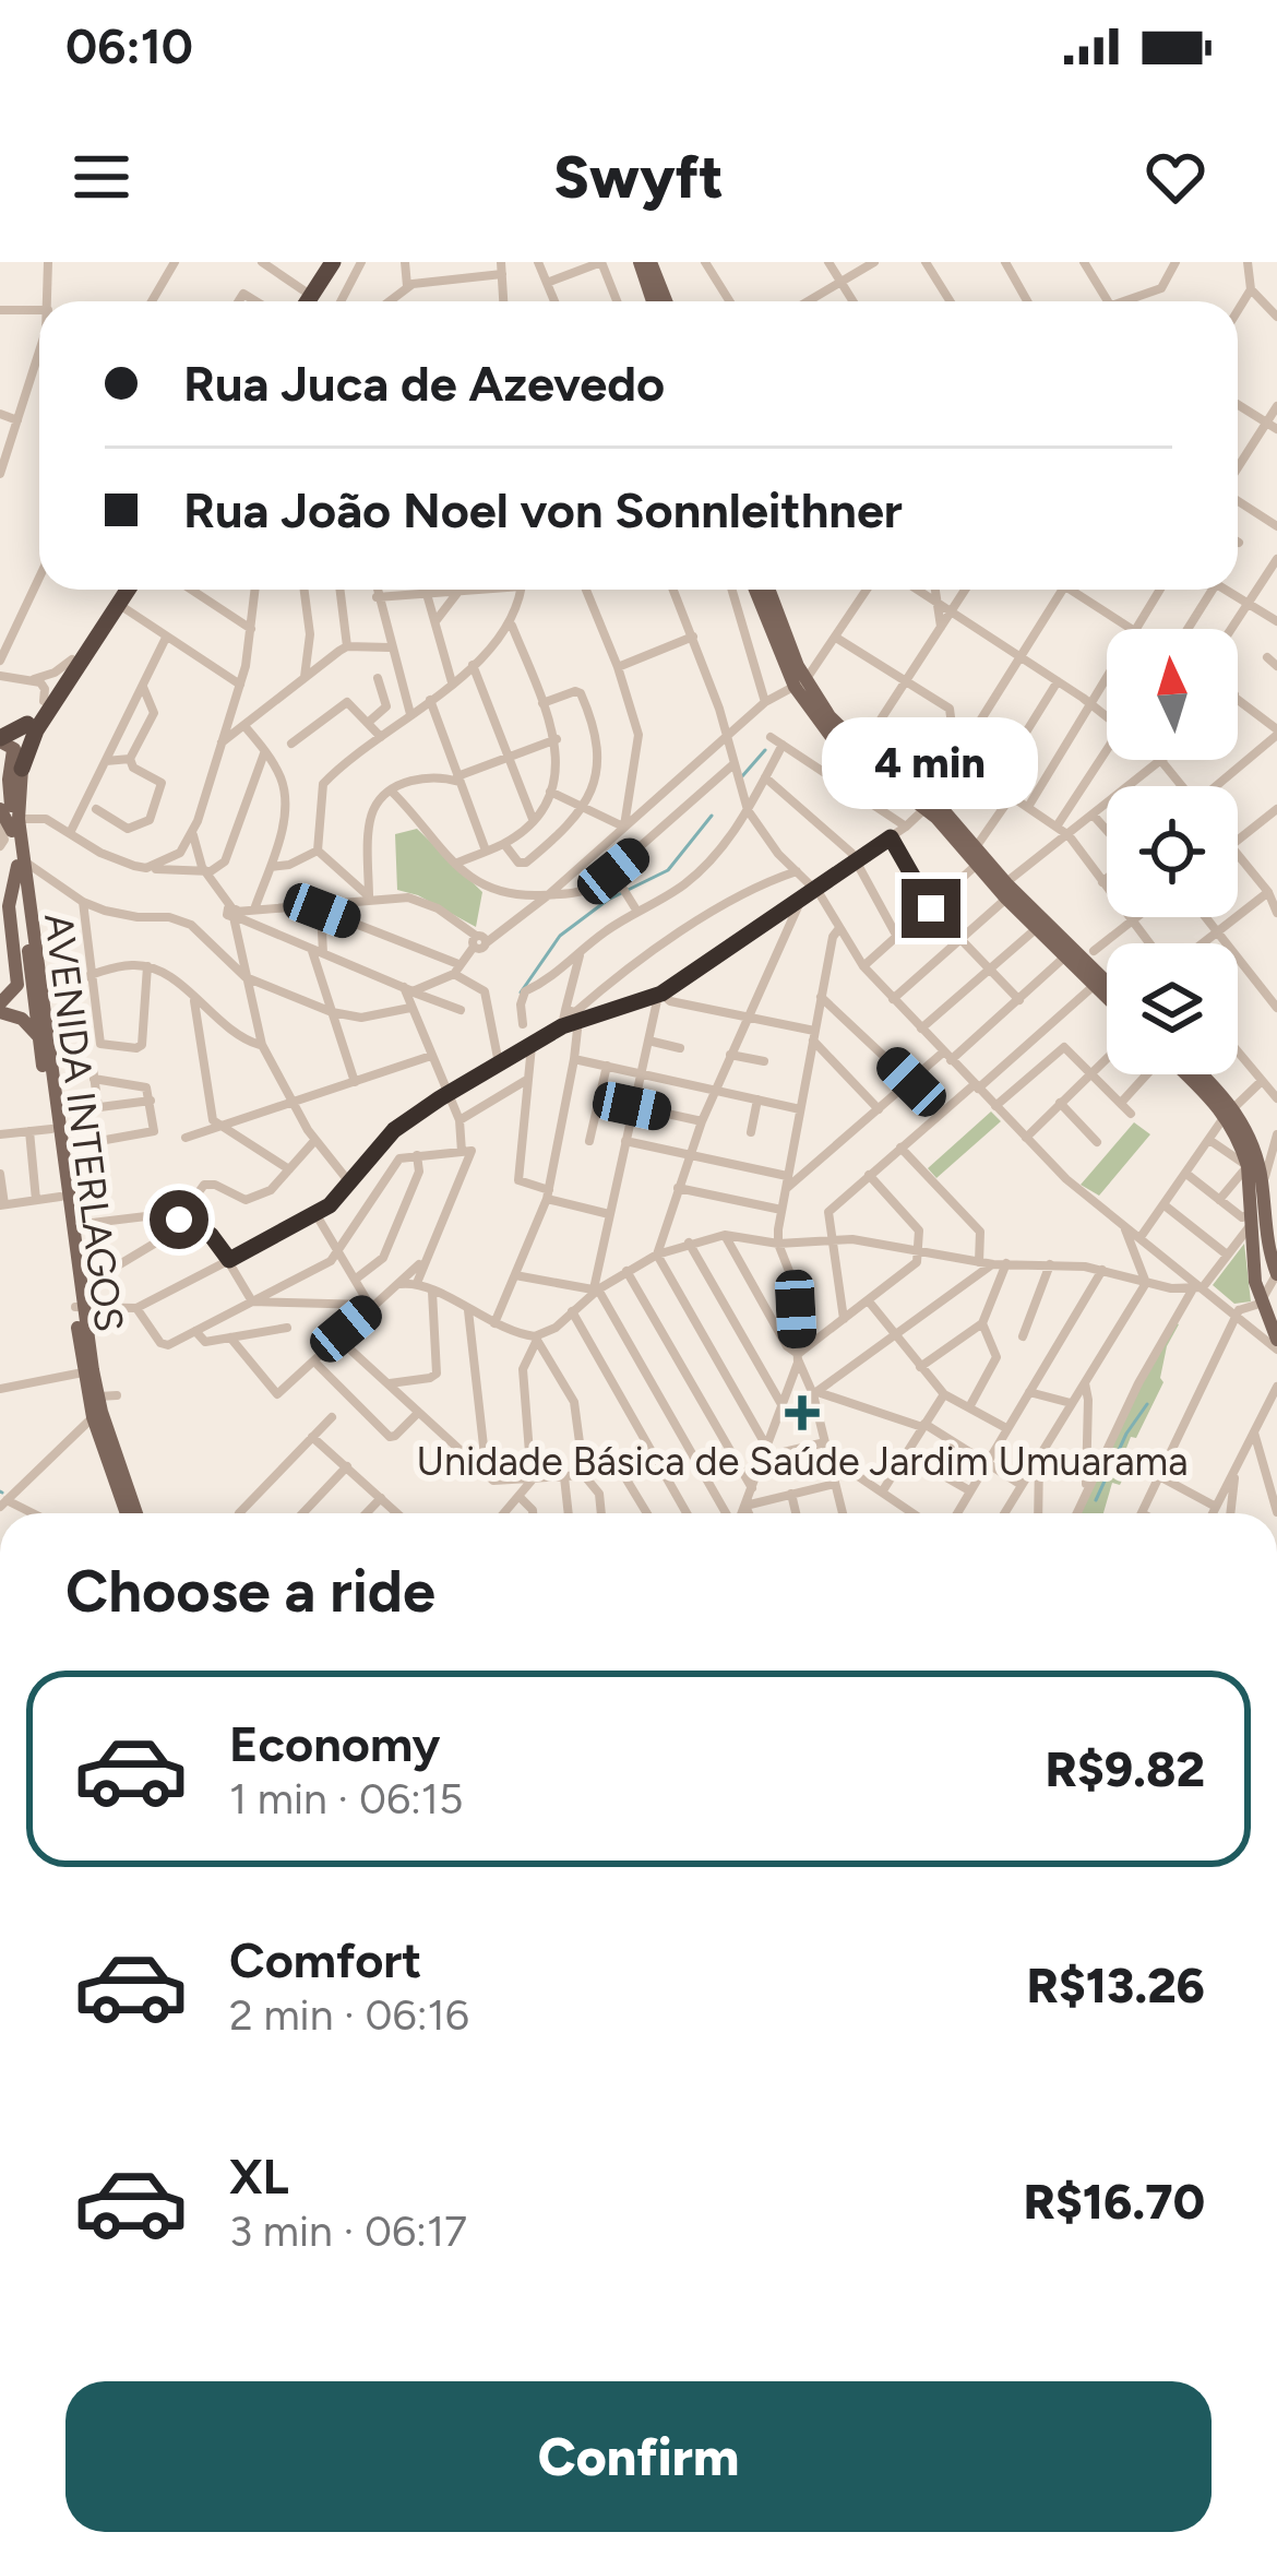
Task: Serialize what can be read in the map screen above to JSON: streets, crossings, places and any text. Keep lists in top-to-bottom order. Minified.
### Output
{"streets":{"highway":["AVENIDA INTERLAGOS"]},"places":{"health":["Unidade Básica de Saúde Jardim Umuarama"]},"north":"top","page":{"status":"06:10","header":"Swyft","banner":["Rua Juca de Azevedo","Rua João Noel von Sonnleithner"],"bubble":"4 min","heading":"Choose a ride","list":[{"name":"Economy","note":"1 min · 06:15","value":"R$9.82"},{"name":"Comfort","note":"2 min · 06:16","value":"R$13.26"},{"name":"XL","note":"3 min · 06:17","value":"R$16.70"}],"buttons":"Confirm"}}
